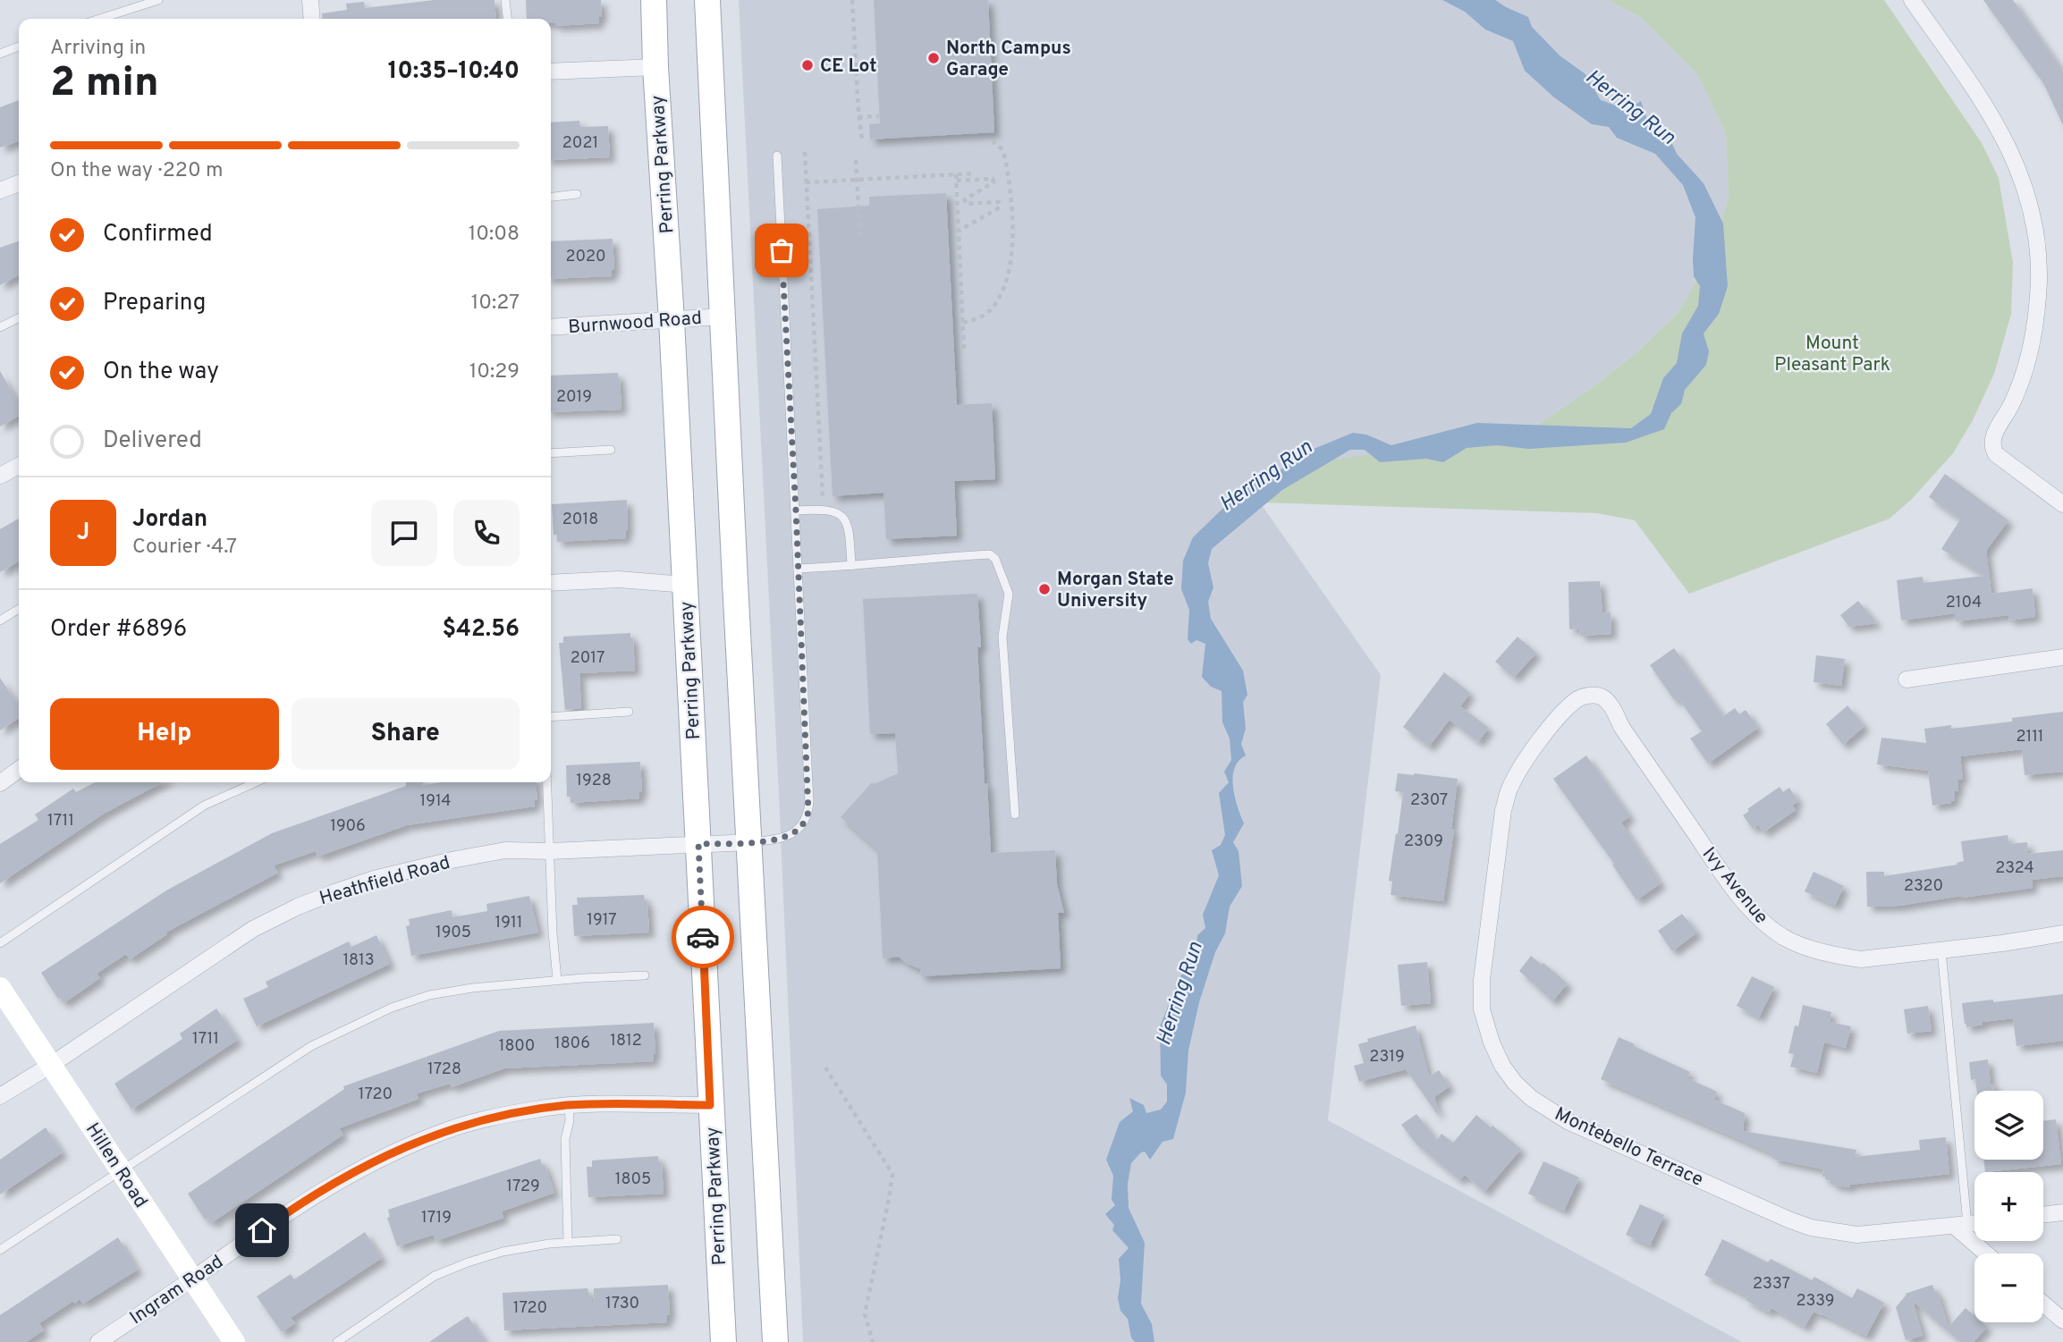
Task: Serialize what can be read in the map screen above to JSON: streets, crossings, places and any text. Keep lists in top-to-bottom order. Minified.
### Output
{"streets":{"main road":["Perring Parkway"],"street":["Burnwood Road","Heathfield Road","Ivy Avenue","Montebello Terrace","Hillen Road","Ingram Road"]},"crossings":[["Perring Parkway","Burnwood Road"],["Perring Parkway","Heathfield Road"],["Perring Parkway","Ingram Road"],["Heathfield Road","Hillen Road"],["Ivy Avenue","Montebello Terrace"],["Hillen Road","Ingram Road"]],"water":["Herring Run"],"parks":["Mount Pleasant Park"],"places":["North Campus Garage","CE Lot","Morgan State University"],"house_numbers":["2021","2020","2019","2018","2104","2017","2111","1928","2307","1914","1711","1906","2309","2324","2320","1917","1911","1905","1813","1711","1812","1806","1800","2319","1728","1720","1805","1729","1719","2337","2339","1730","1720"],"page":{"heading":["2 min","Arriving in","10:35–10:40"],"panel":["Jordan","Courier · 4.7","Order #6896","$42.56"],"bar":"On the way · 220 m","list":[["Confirmed","10:08"],["Preparing","10:27"],["On the way","10:29"],"Delivered"],"round":"J","buttons":["Help","Share"],"map_buttons":["+","−"]}}
